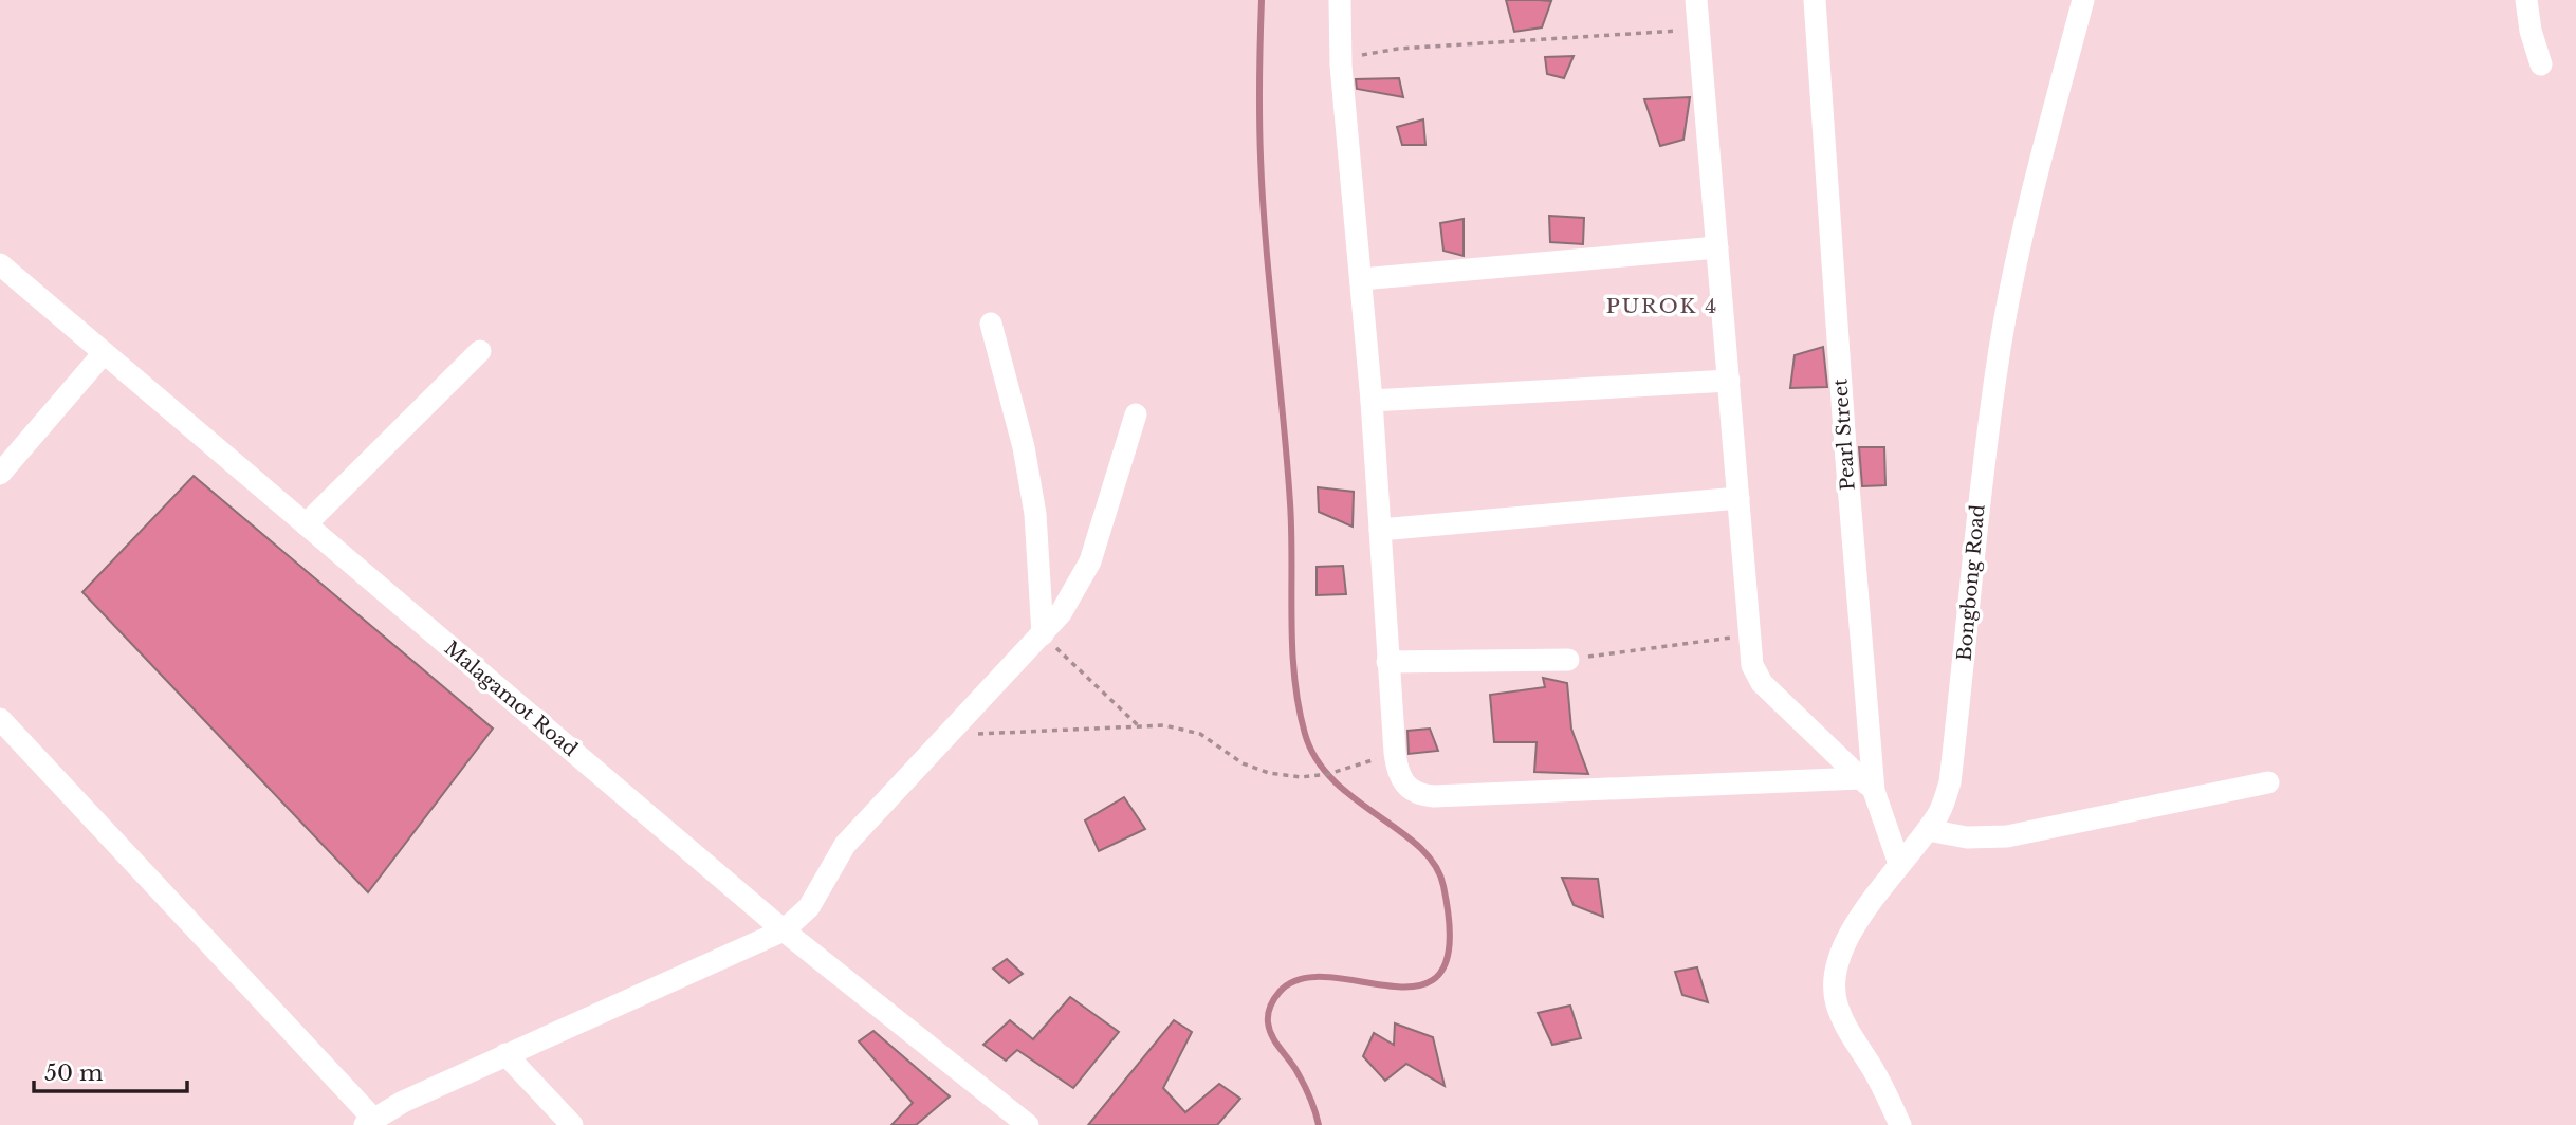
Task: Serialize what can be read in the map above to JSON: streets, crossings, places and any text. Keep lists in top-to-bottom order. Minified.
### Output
{"streets":{"street":["Pearl Street","Bongbong Road","Malagamot Road"]},"crossings":[["Pearl Street","Bongbong Road"]],"districts":["PUROK 4"],"scale_bar":"50 m"}
